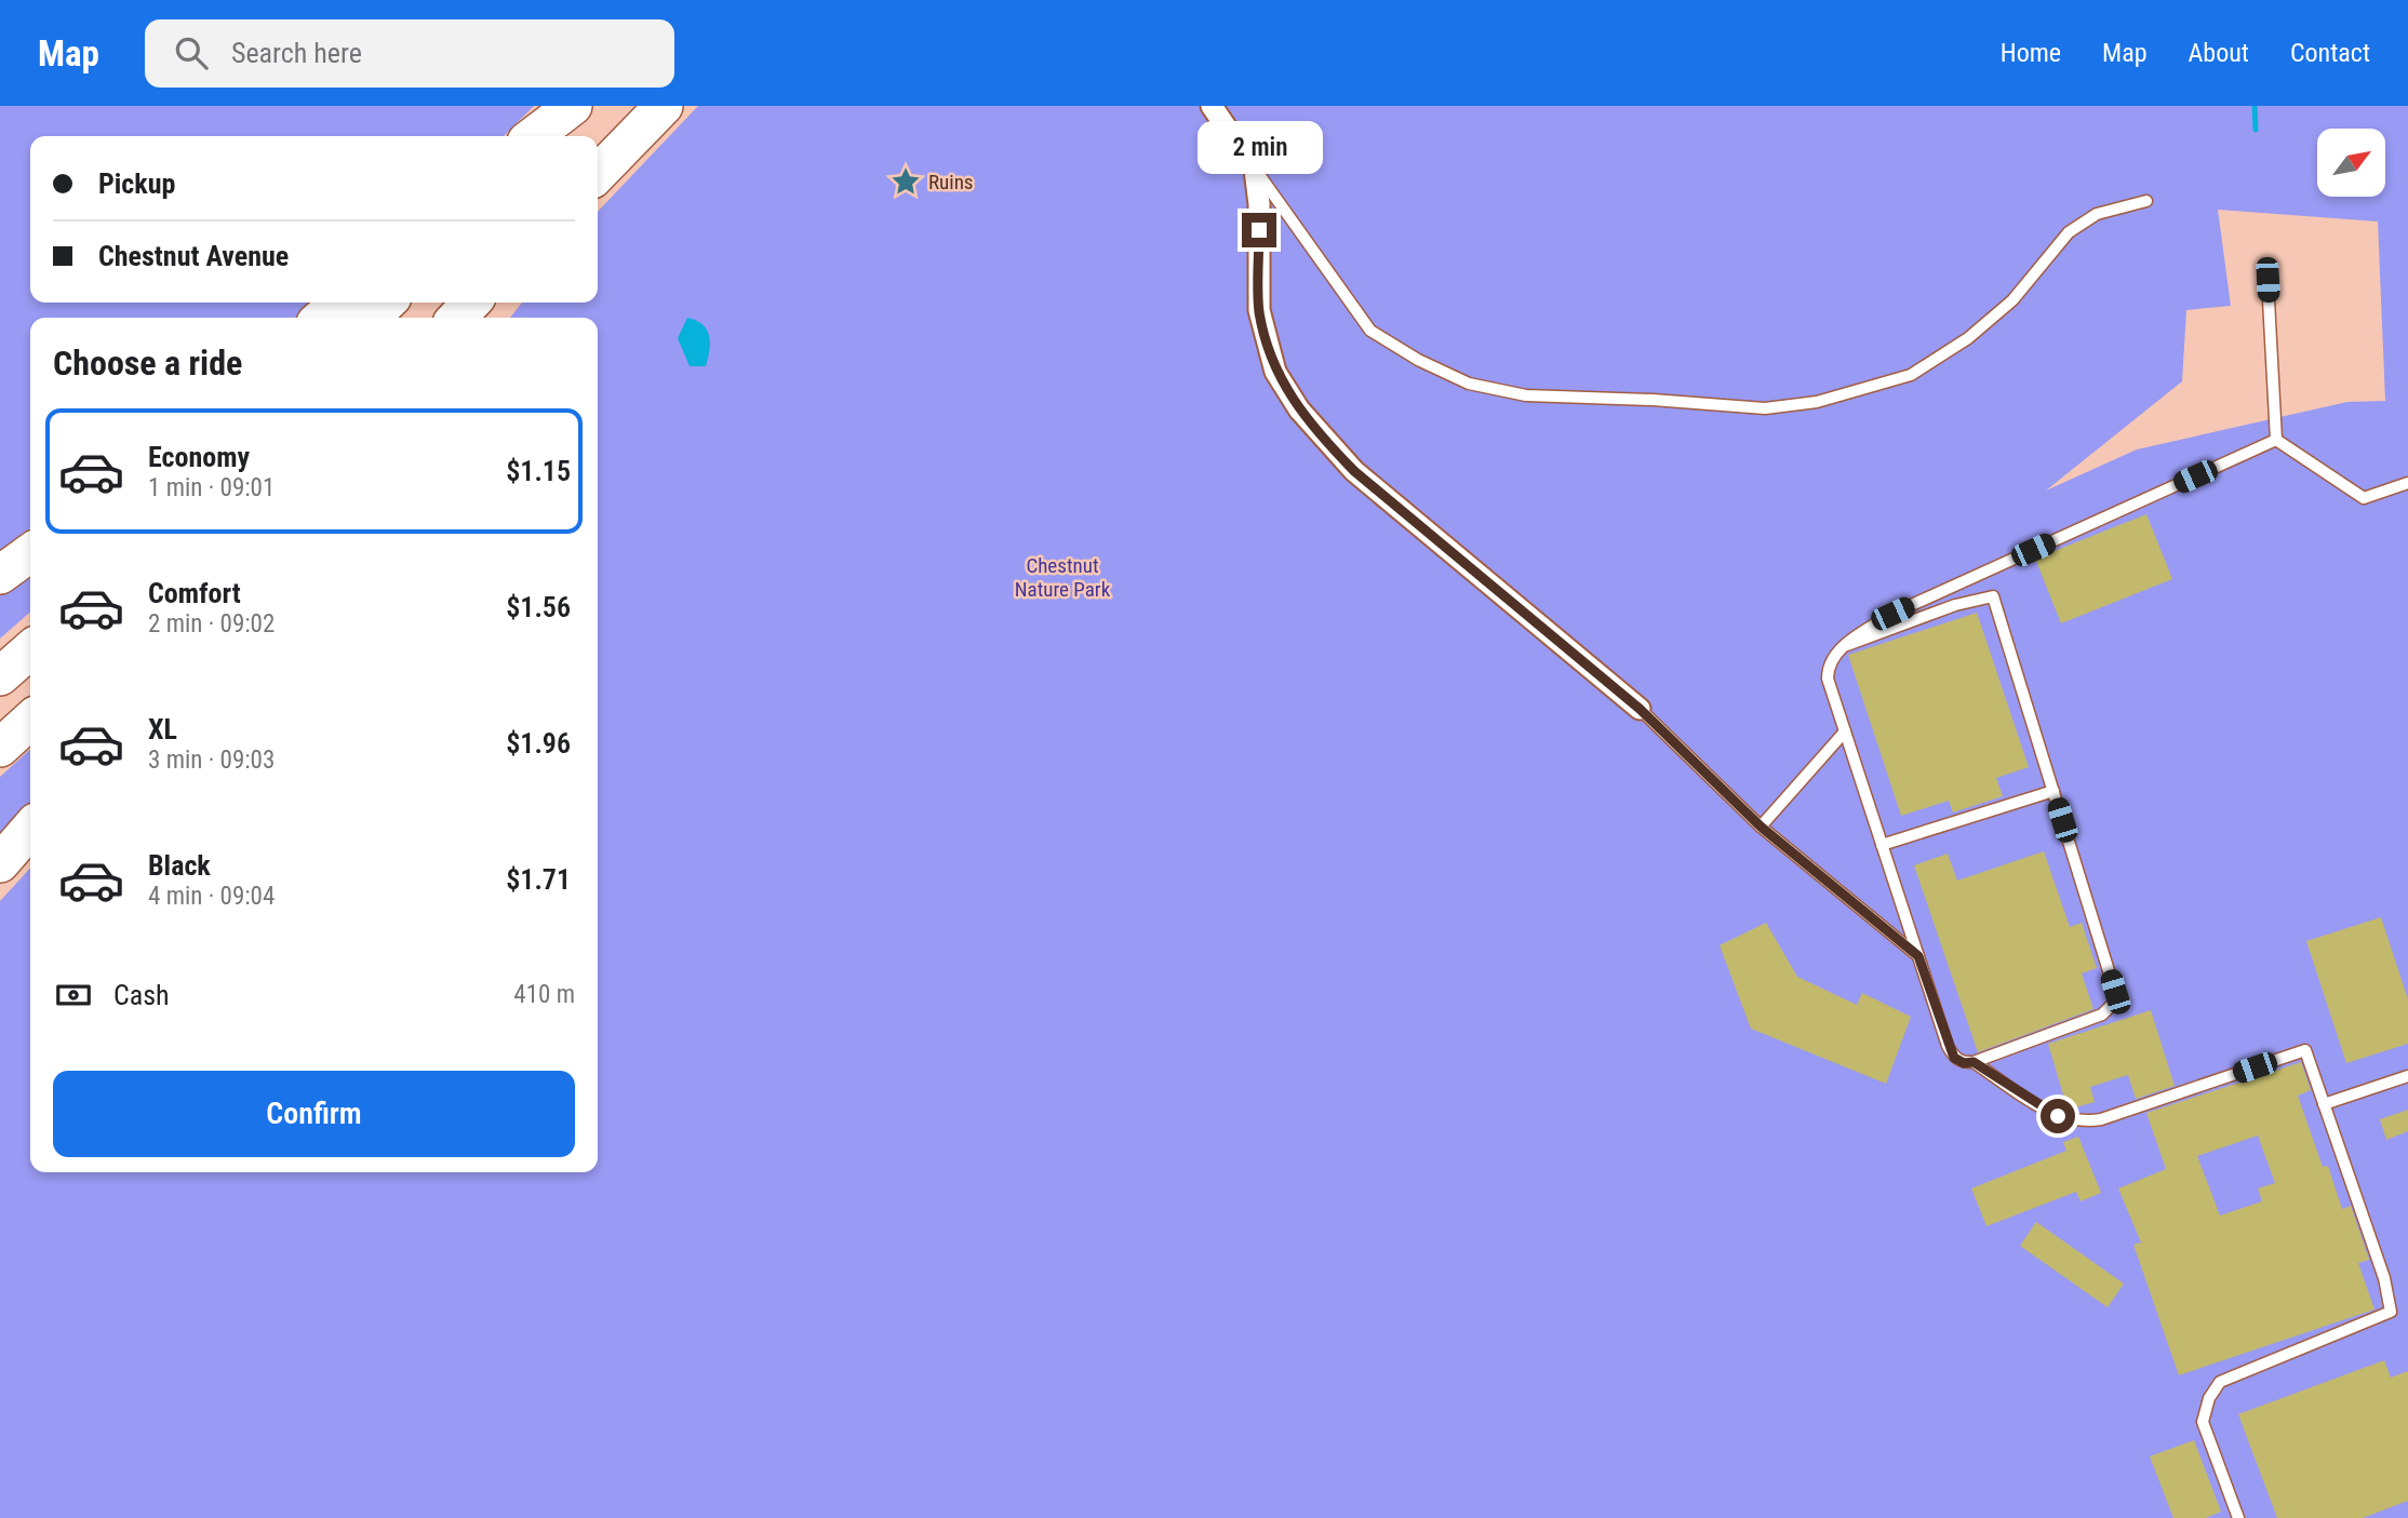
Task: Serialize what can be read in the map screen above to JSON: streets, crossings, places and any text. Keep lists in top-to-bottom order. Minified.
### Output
{"parks":["Chestnut Nature Park"],"places":{"place":["Ruins"]},"north":"top right","page":{"header":"Map","search":"Search here","nav":["Home","Map","About","Contact"],"bubble":"2 min","banner":["Pickup","Chestnut Avenue"],"heading":"Choose a ride","list":[{"name":"Economy","note":"1 min · 09:01","value":"$1.15"},{"name":"Comfort","note":"2 min · 09:02","value":"$1.56"},{"name":"XL","note":"3 min · 09:03","value":"$1.96"},{"name":"Black","note":"4 min · 09:04","value":"$1.71"}],"pay":["Cash","410 m"],"buttons":"Confirm"}}
